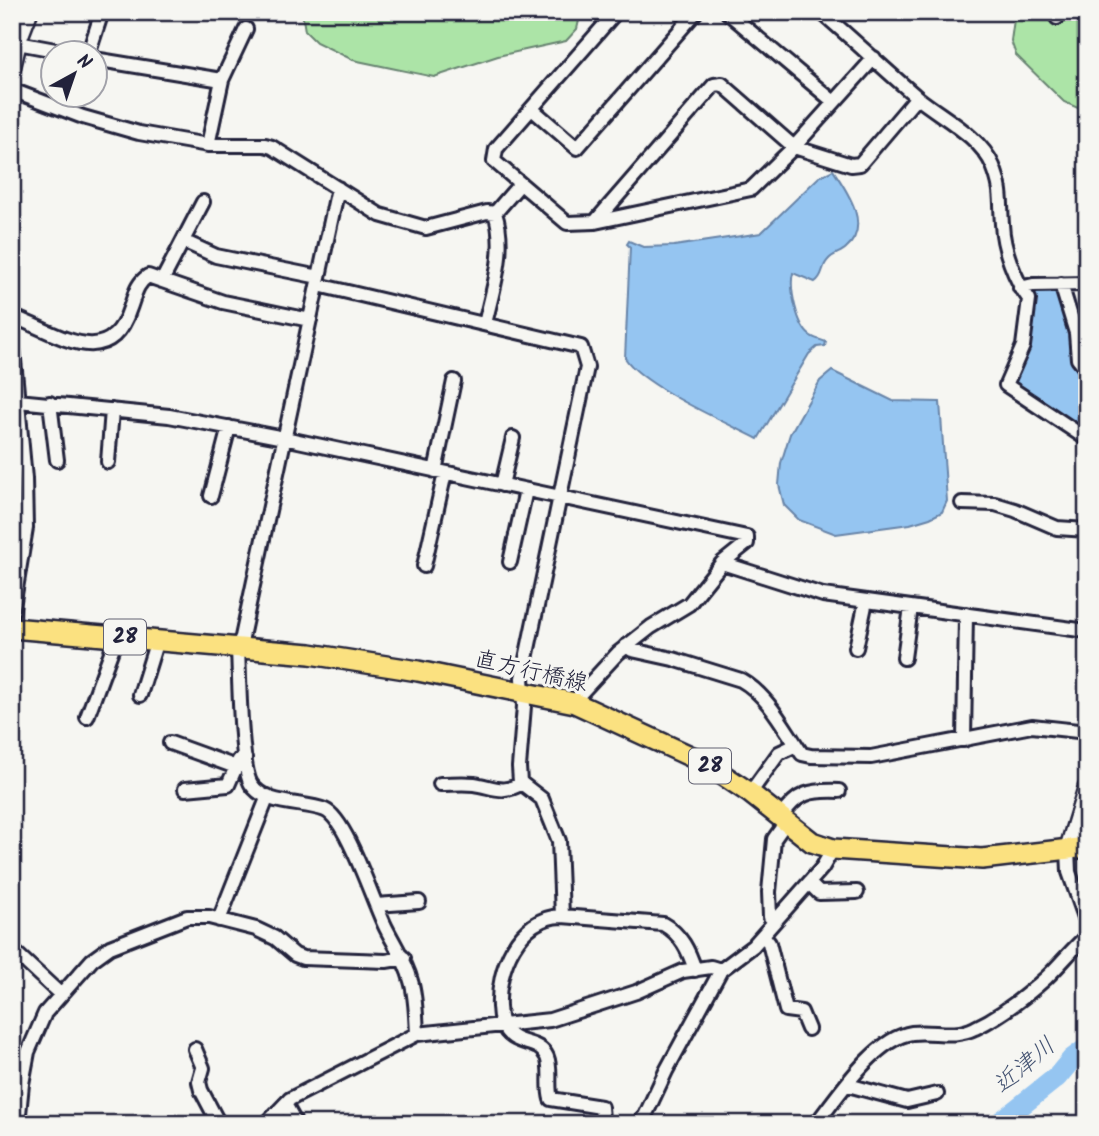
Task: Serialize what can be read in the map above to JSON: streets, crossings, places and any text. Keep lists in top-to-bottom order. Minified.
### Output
{"streets":{"main road":["28","直方行橋線"]},"water":["近津川"],"north":"top right"}
